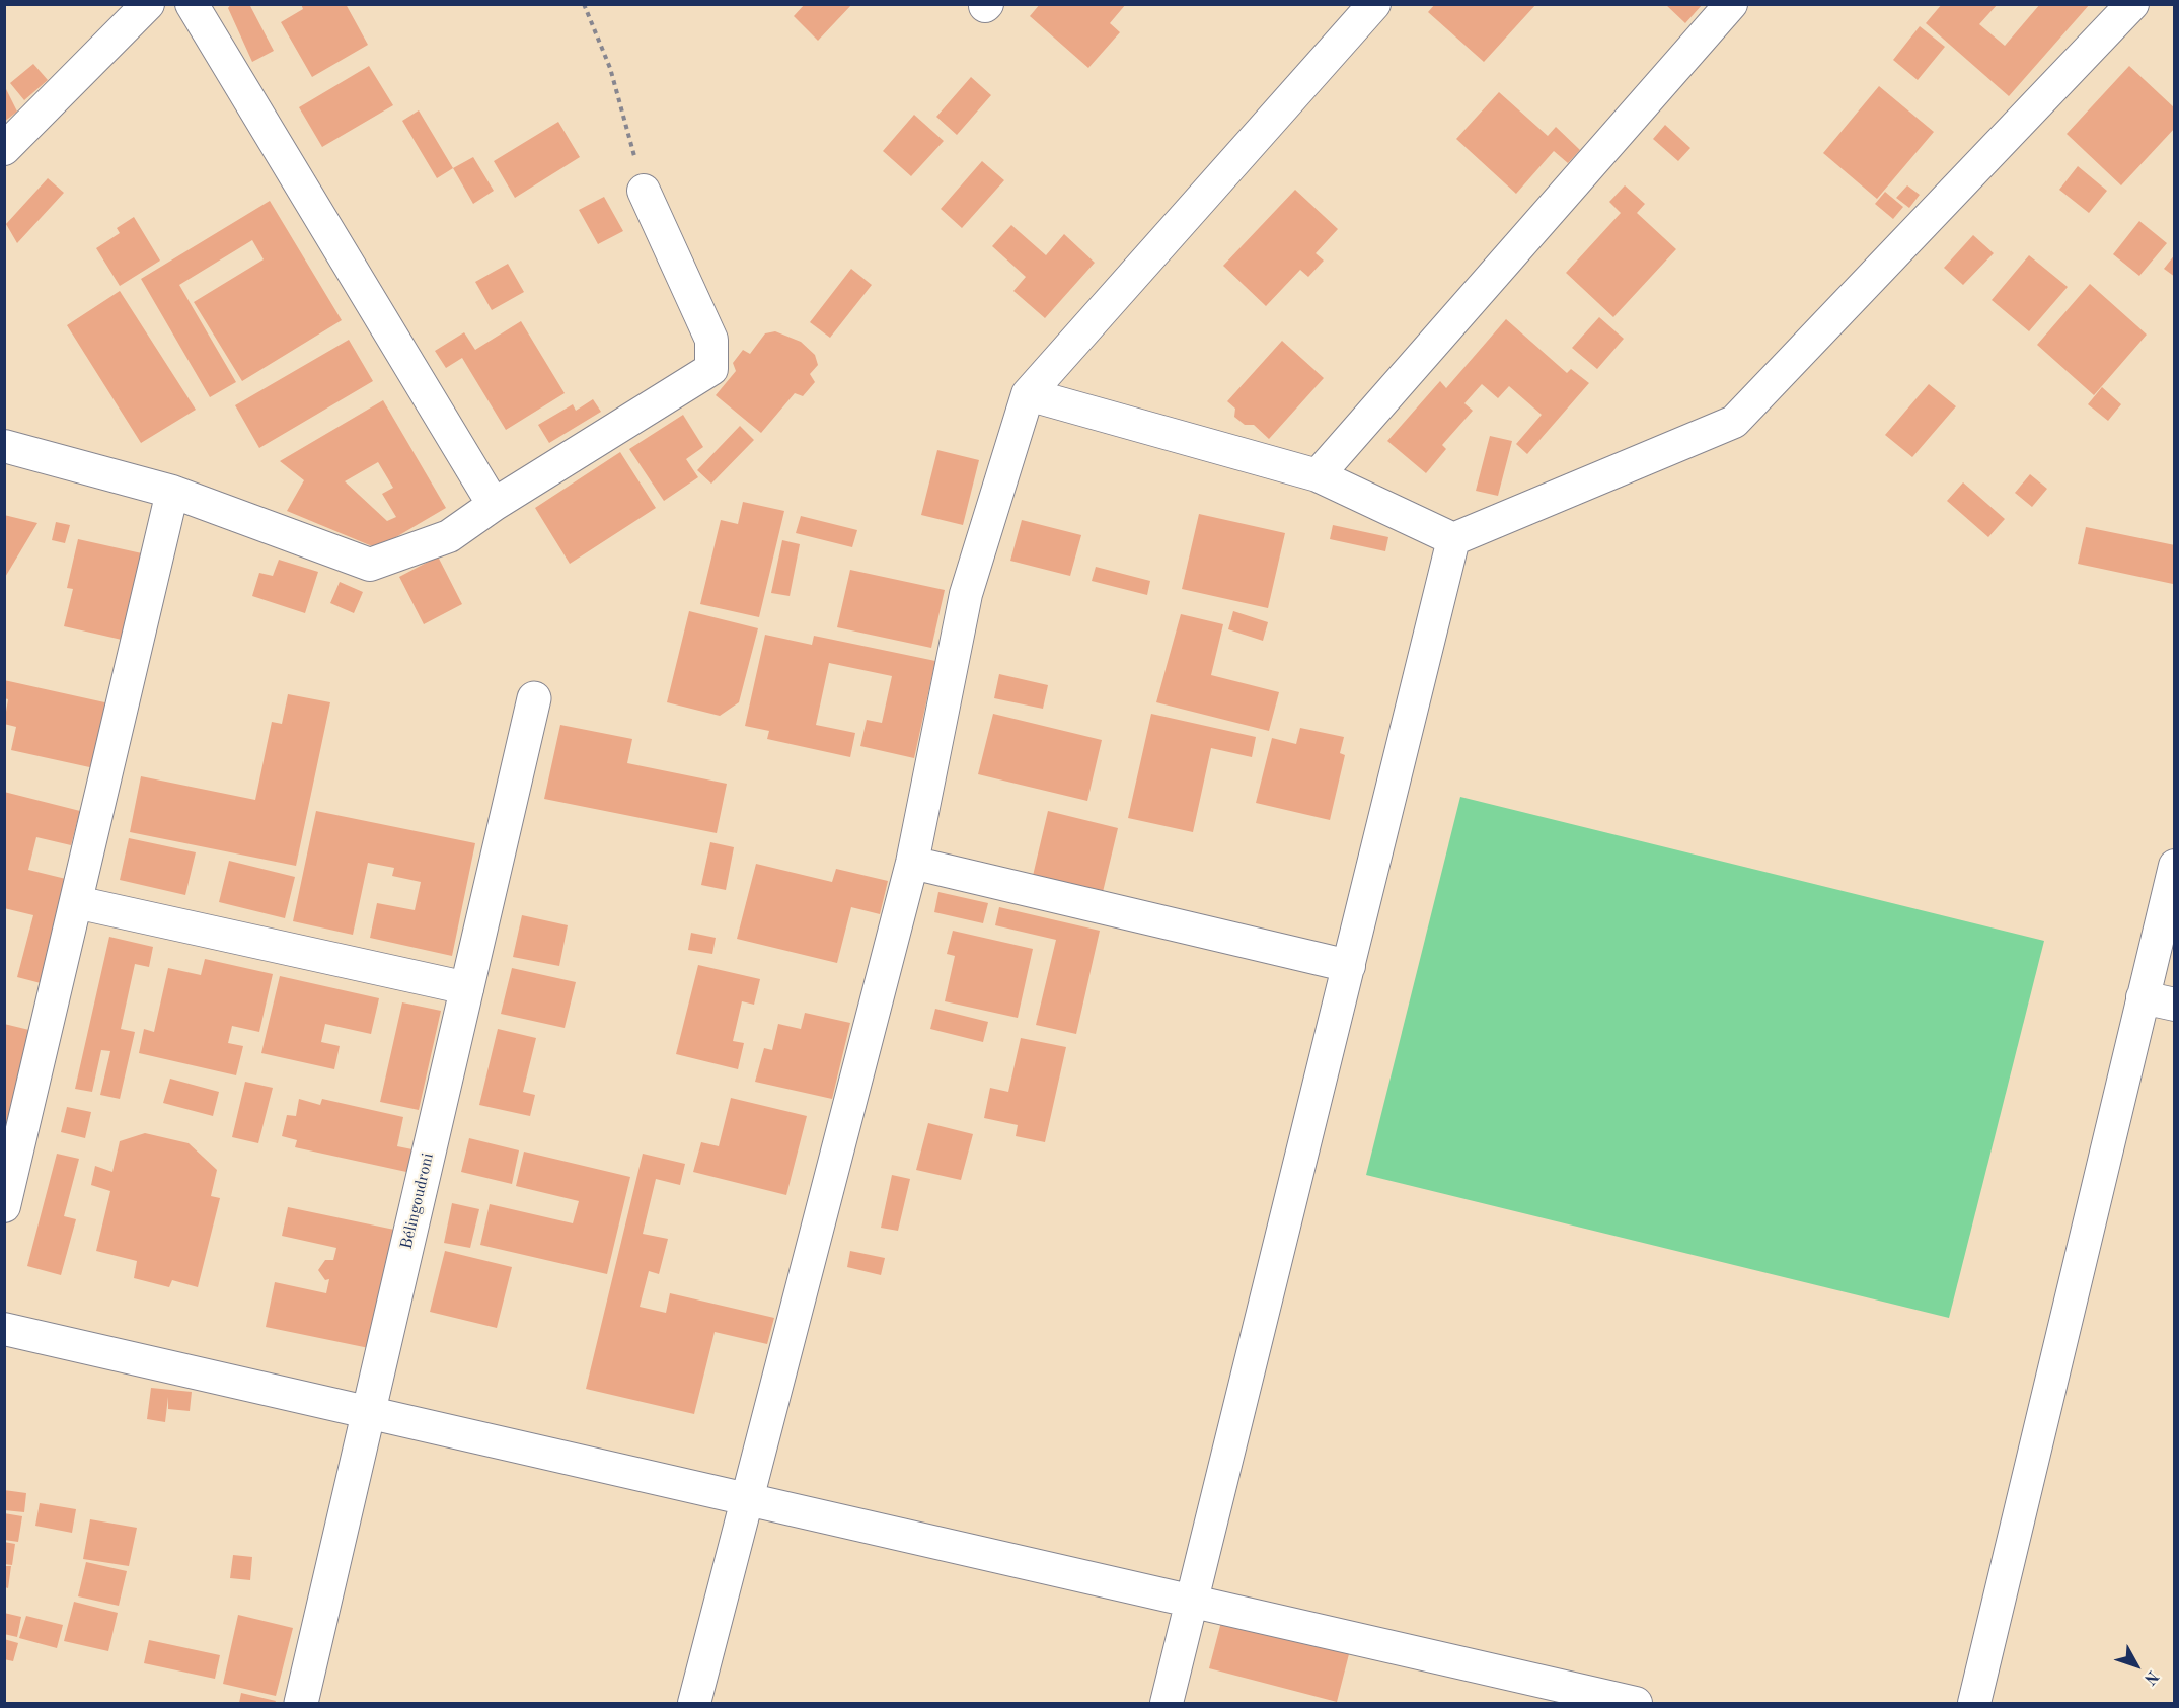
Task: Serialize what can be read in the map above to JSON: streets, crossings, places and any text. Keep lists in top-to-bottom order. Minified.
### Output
{"streets":{"street":["Bélingoudroni"]},"north":"bottom right"}
